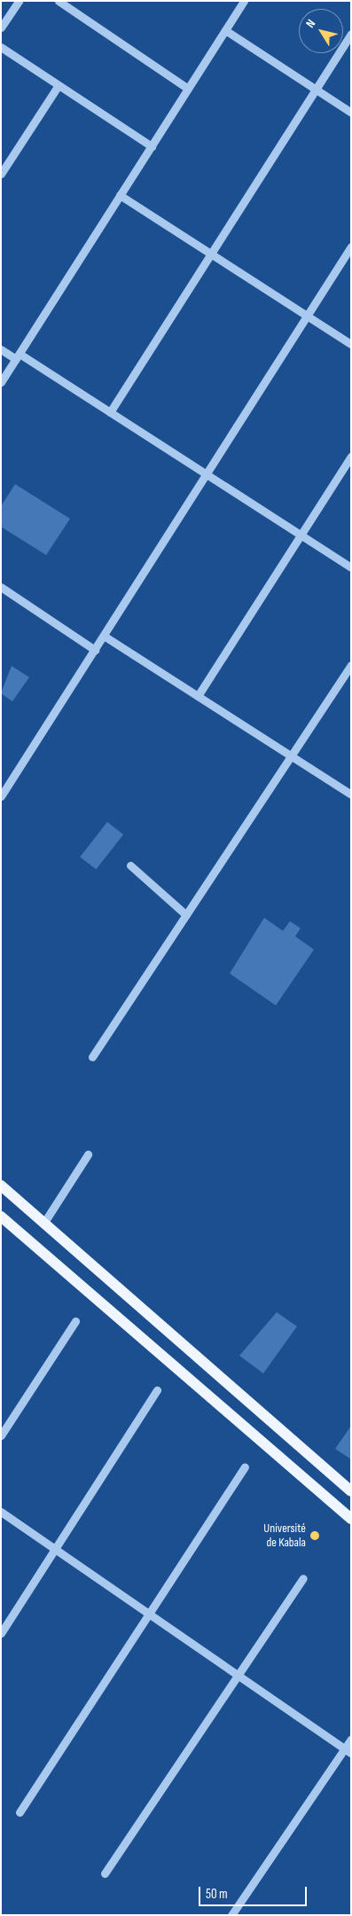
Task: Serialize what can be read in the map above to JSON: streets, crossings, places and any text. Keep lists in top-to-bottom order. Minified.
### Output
{"places":["Université de Kabala"],"scale_bar":"50 m","north":"top left"}
